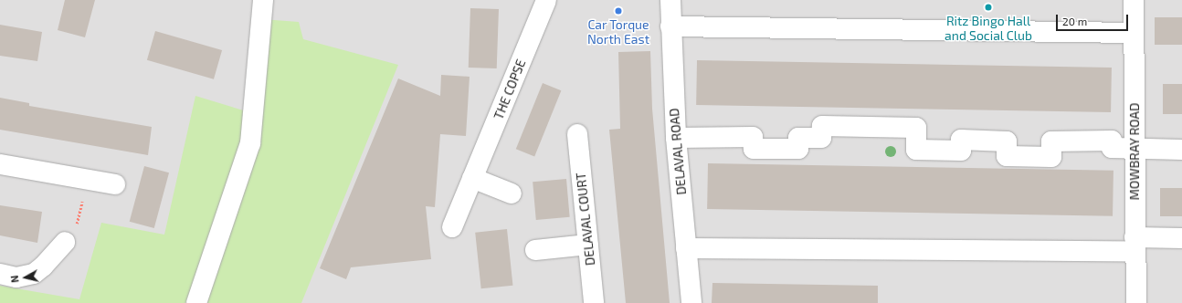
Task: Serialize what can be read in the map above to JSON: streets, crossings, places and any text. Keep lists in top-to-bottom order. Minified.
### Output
{"streets":{"street":["THE COPSE","DELAVAL ROAD","MOWBRAY ROAD","DELAVAL COURT"]},"places":["Ritz Bingo Hall and Social Club","Car Torque North East"],"scale_bar":"20 m","north":"left"}
